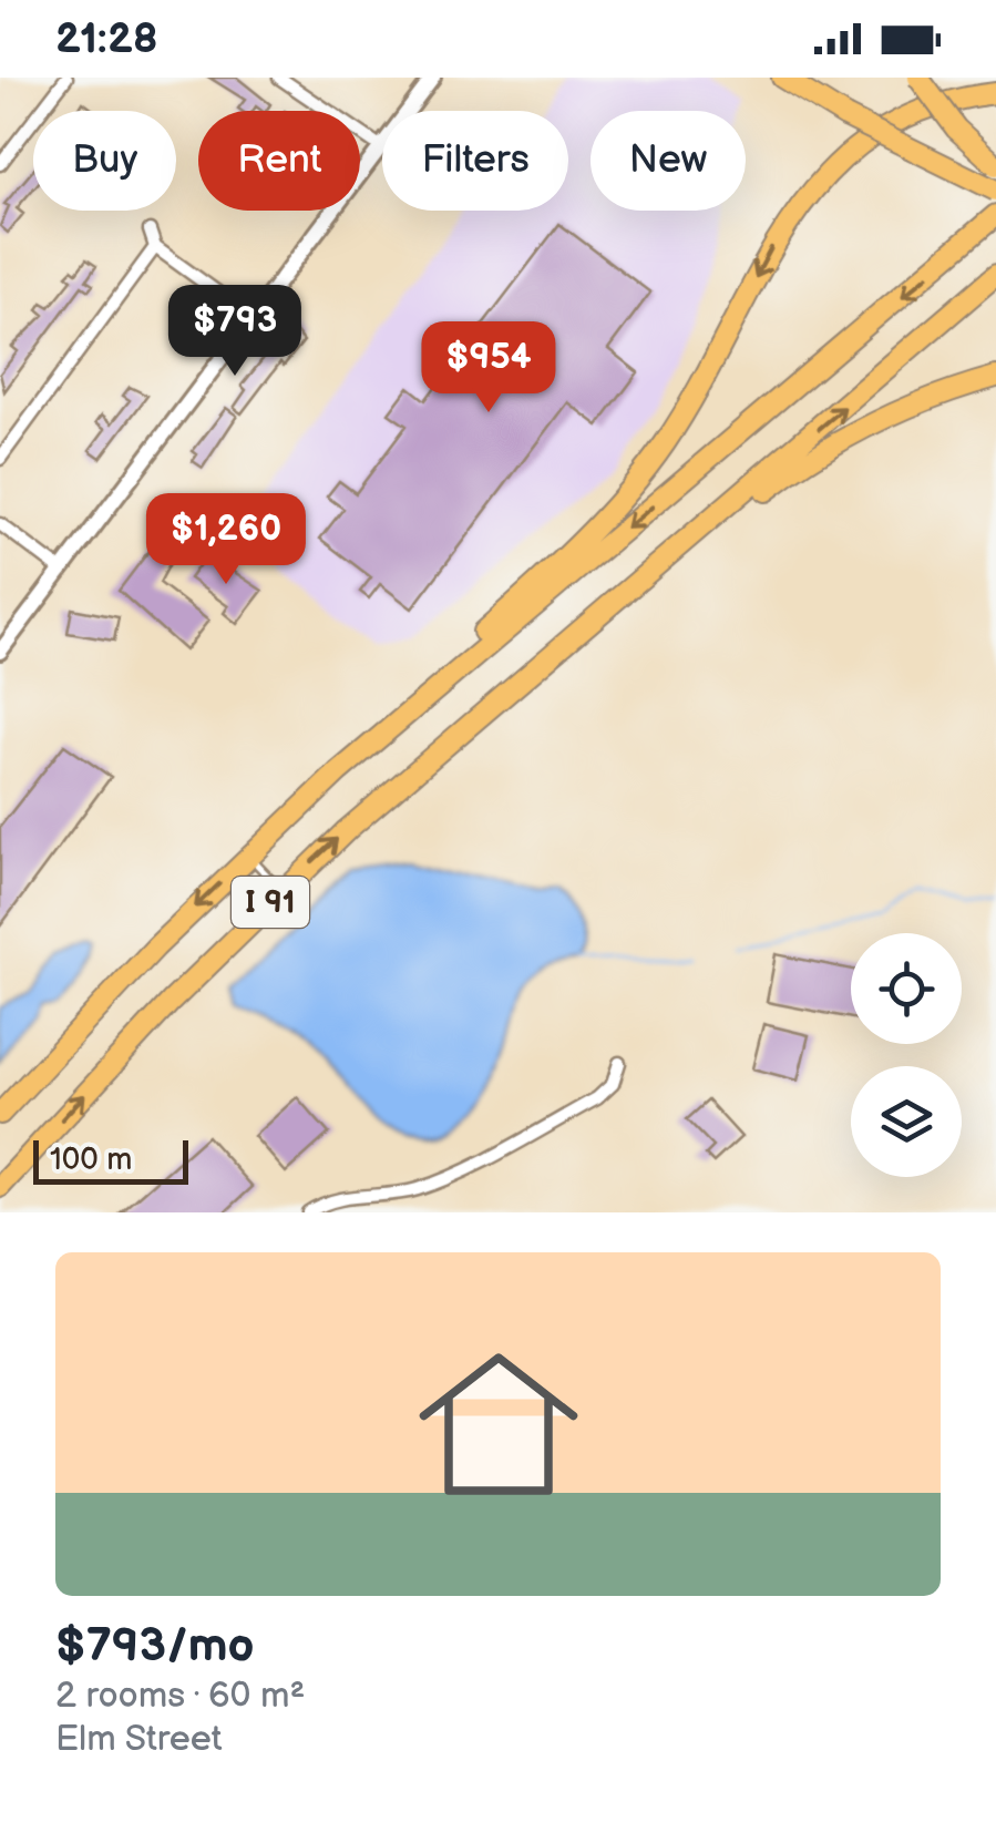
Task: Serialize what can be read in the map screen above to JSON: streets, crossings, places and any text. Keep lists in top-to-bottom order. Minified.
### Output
{"streets":{"highway":["I 91"]},"scale_bar":"100 m","page":{"status":"21:28","chip":["Buy","Rent","Filters","New"],"price":["$793","$954","$1,260"],"scale":"100 m","list":[{"name":"$793/mo","note":"2 rooms · 60 m² · Elm Street"}]}}
